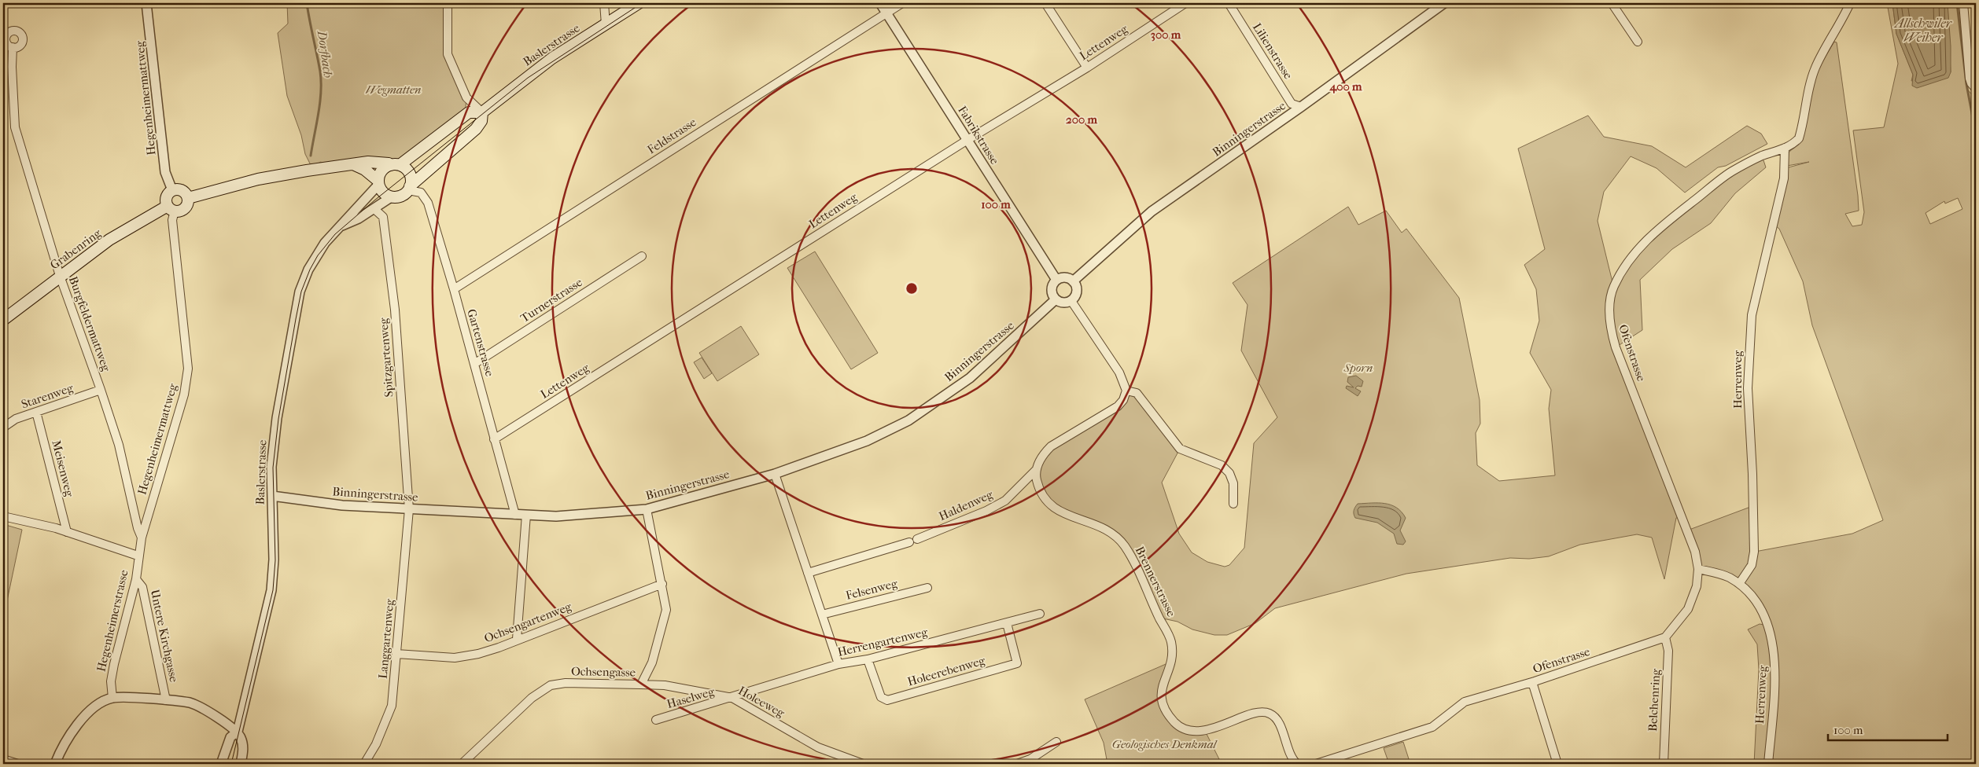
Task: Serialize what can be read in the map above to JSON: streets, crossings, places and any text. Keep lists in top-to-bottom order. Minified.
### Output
{"streets":{"main road":["Baslerstrasse","Grabenring"],"street":["Lettenweg","Lilienstrasse","Hegenheimermattweg","Binningerstrasse","Fabrikstrasse","Feldstrasse","Turnerstrasse","Burgfeldermattweg","Gartenstrasse","Ofenstrasse","Spitzgartenweg","Herrenweg","Starenweg","Meisenweg","Haldenweg","Brennerstrasse","Felsenweg","Hegenheimerstrasse","Ochsengartenweg","Untere Kirchgasse","Langgartenweg","Herrengartenweg","Holeerebenweg","Ochsengasse","Haselweg","Belchenring","Holeeweg"]},"crossings":[["Lettenweg","Fabrikstrasse"],["Lettenweg","Gartenstrasse"],["Baslerstrasse","Binningerstrasse"],["Baslerstrasse","Gartenstrasse"],["Baslerstrasse","Spitzgartenweg"],["Lilienstrasse","Binningerstrasse"],["Hegenheimermattweg","Grabenring"],["Hegenheimermattweg","Burgfeldermattweg"],["Hegenheimermattweg","Hegenheimerstrasse"],["Binningerstrasse","Fabrikstrasse"],["Binningerstrasse","Gartenstrasse"],["Binningerstrasse","Spitzgartenweg"],["Binningerstrasse","Langgartenweg"],["Binningerstrasse","Ochsengasse"],["Fabrikstrasse","Feldstrasse"],["Feldstrasse","Gartenstrasse"],["Grabenring","Burgfeldermattweg"],["Turnerstrasse","Gartenstrasse"],["Burgfeldermattweg","Starenweg"],["Ofenstrasse","Herrenweg"],["Ofenstrasse","Belchenring"],["Spitzgartenweg","Langgartenweg"],["Starenweg","Meisenweg"],["Meisenweg","Hegenheimerstrasse"],["Haldenweg","Brennerstrasse"],["Hegenheimerstrasse","Untere Kirchgasse"],["Ochsengartenweg","Langgartenweg"],["Ochsengartenweg","Ochsengasse"],["Herrengartenweg","Holeerebenweg"],["Herrengartenweg","Haselweg"],["Herrengartenweg","Holeeweg"],["Ochsengasse","Holeeweg"],["Haselweg","Holeeweg"]],"water":["Allschwiler Weiher","Dorfbach"],"parks":["Wegmatten","Sporn","Geologisches Denkmal"],"scale_bar":"100 m","rings":["300 m","400 m","200 m","100 m"]}
